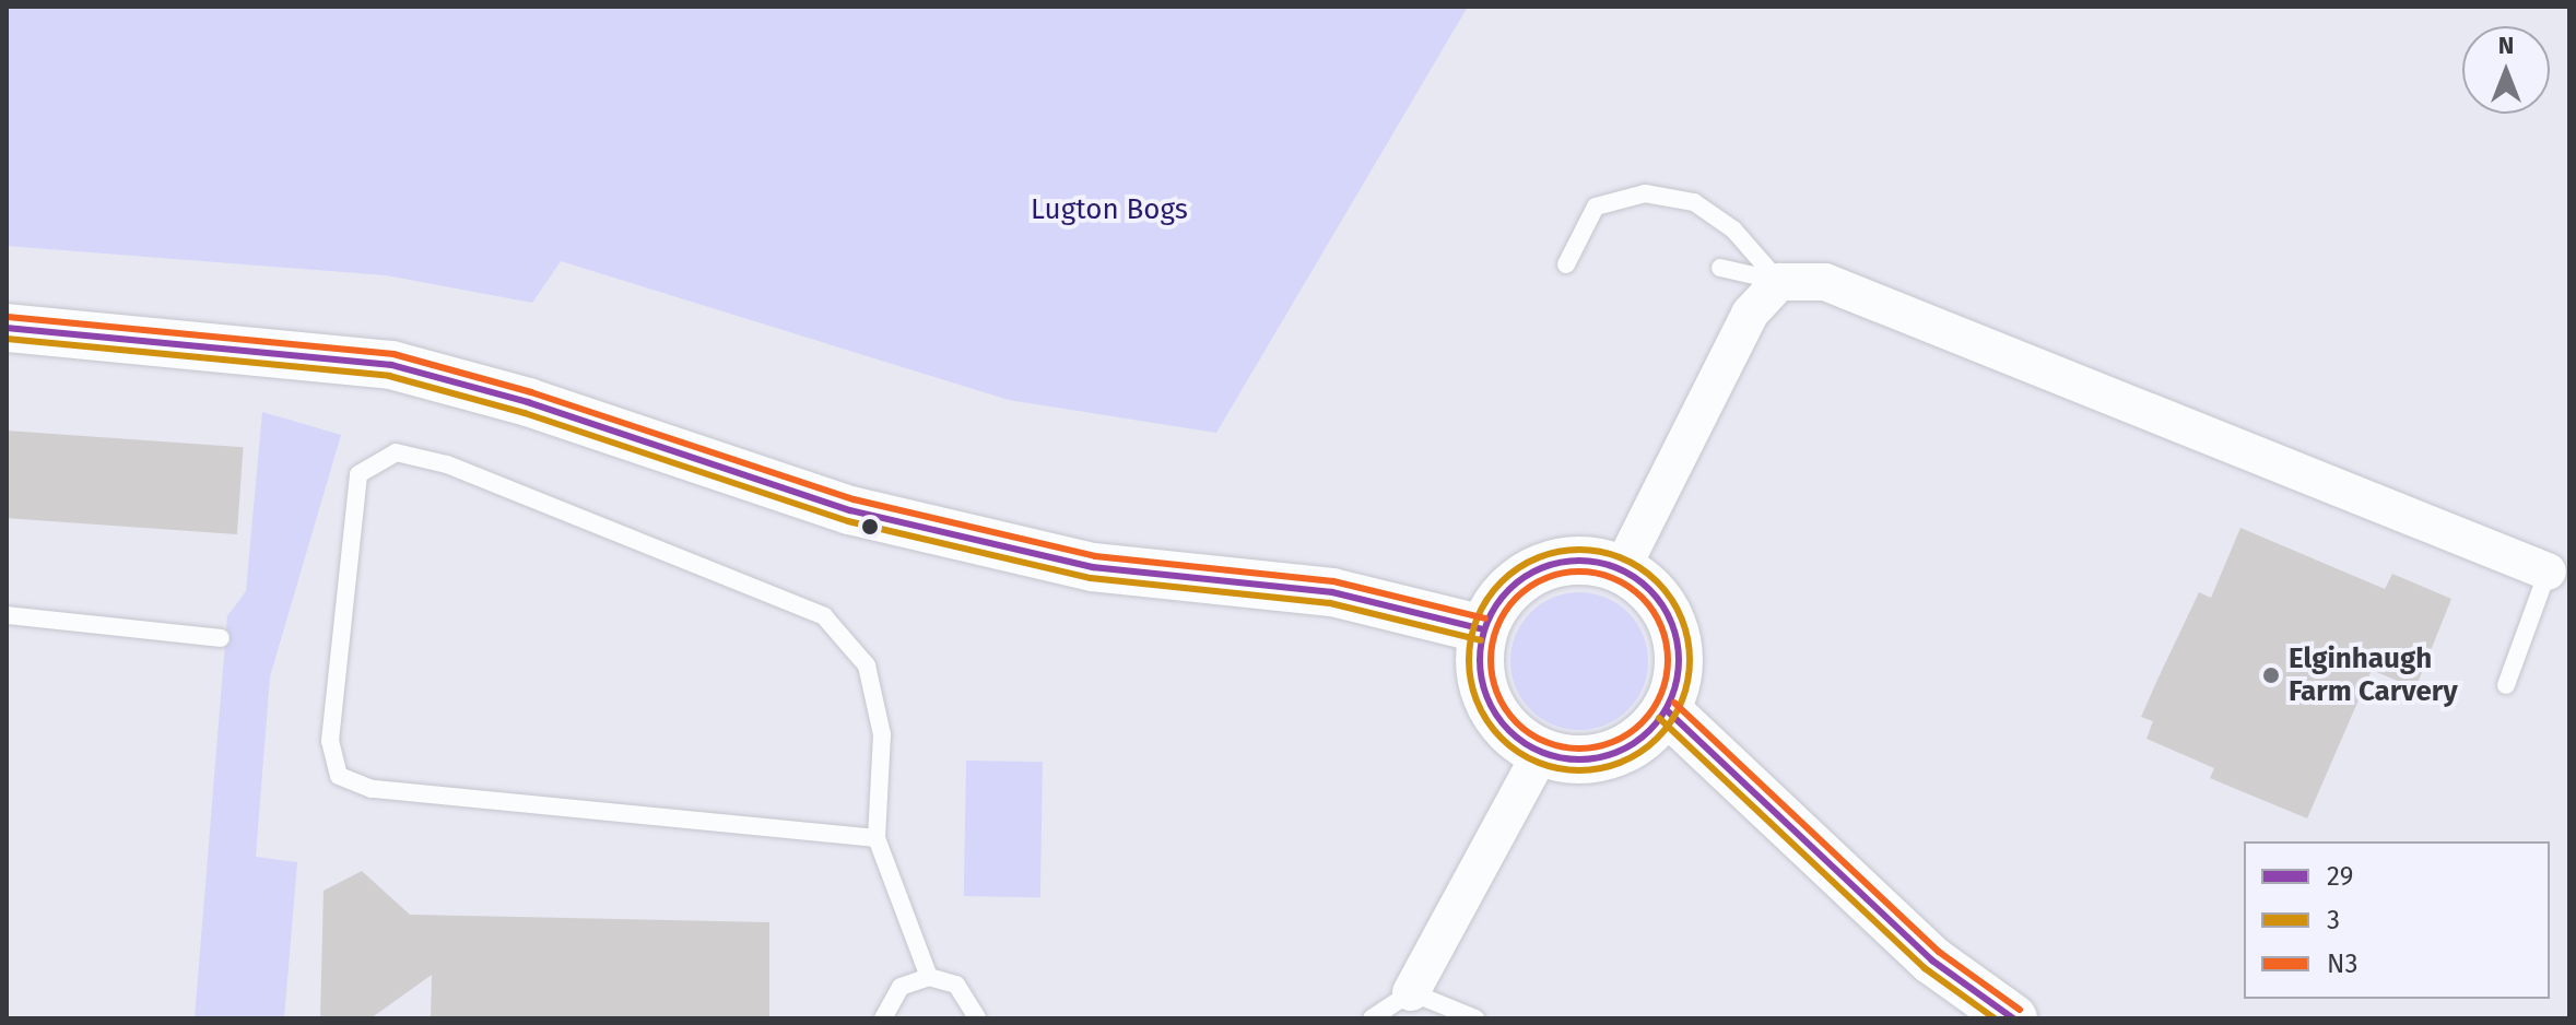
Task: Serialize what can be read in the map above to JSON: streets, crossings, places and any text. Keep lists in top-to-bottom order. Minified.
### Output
{"parks":["Lugton Bogs"],"places":["Elginhaugh Farm Carvery"],"lines":["transit line N3","transit line 29","transit line 3"],"legend":["29","3","N3"],"north":"top"}
